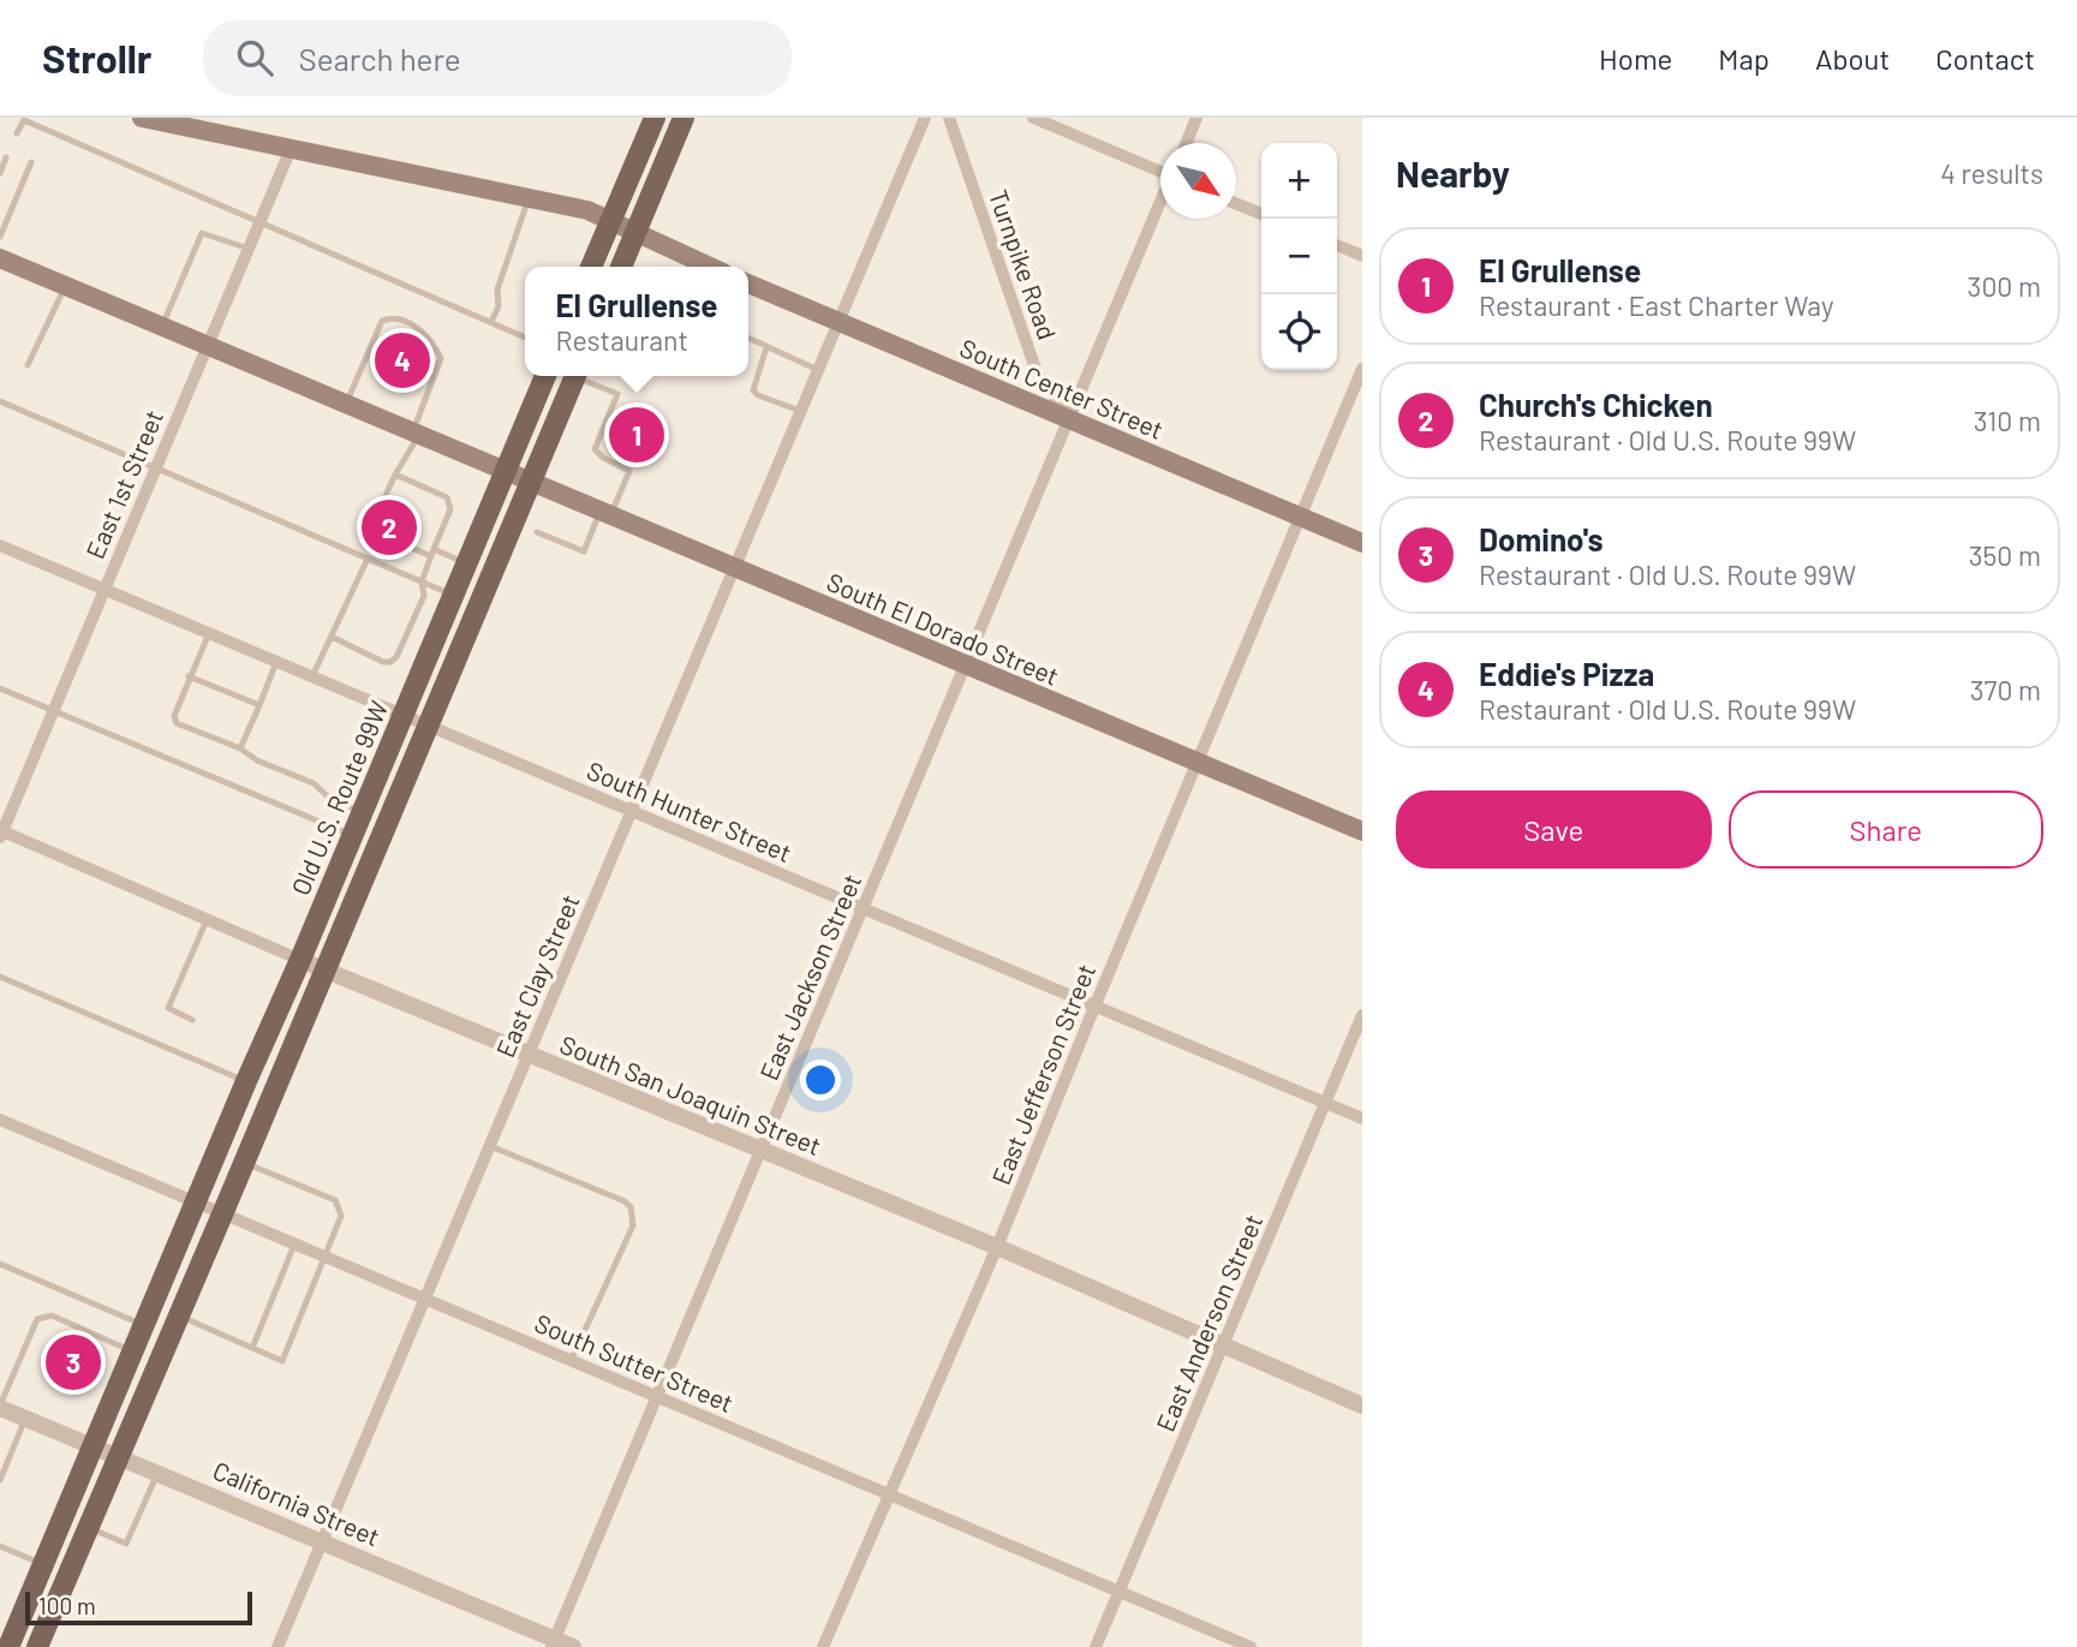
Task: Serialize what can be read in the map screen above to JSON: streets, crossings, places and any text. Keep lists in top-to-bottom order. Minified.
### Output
{"streets":{"main road":["South Center Street","South El Dorado Street","Old U.S. Route 99W"],"street":["Turnpike Road","East 1st Street","South Hunter Street","East Clay Street","East Jackson Street","East Jefferson Street","South San Joaquin Street","East Anderson Street","South Sutter Street","California Street"]},"crossings":[["Turnpike Road","South Center Street"],["Turnpike Road","East Jackson Street"],["South Center Street","East Clay Street"],["South Center Street","East Jackson Street"],["South Center Street","East Jefferson Street"],["East 1st Street","South Hunter Street"],["East 1st Street","South San Joaquin Street"],["South El Dorado Street","Old U.S. Route 99W"],["South El Dorado Street","East Clay Street"],["South El Dorado Street","East Jackson Street"],["South El Dorado Street","East Jefferson Street"],["Old U.S. Route 99W","South Hunter Street"],["Old U.S. Route 99W","South San Joaquin Street"],["Old U.S. Route 99W","South Sutter Street"],["Old U.S. Route 99W","California Street"],["South Hunter Street","East Clay Street"],["South Hunter Street","East Jackson Street"],["South Hunter Street","East Jefferson Street"],["South Hunter Street","East Anderson Street"],["East Clay Street","South San Joaquin Street"],["East Clay Street","South Sutter Street"],["East Clay Street","California Street"],["East Jackson Street","South San Joaquin Street"],["East Jackson Street","South Sutter Street"],["East Jackson Street","California Street"],["East Jefferson Street","South San Joaquin Street"],["East Jefferson Street","South Sutter Street"],["South San Joaquin Street","East Anderson Street"],["East Anderson Street","South Sutter Street"]],"scale_bar":"100 m","north":"bottom right","page":{"header":"Strollr","search":"Search here","nav":["Home","Map","About","Contact"],"heading":["Nearby","4 results"],"map_buttons":["+","−"],"list":[{"mark":"1","name":"El Grullense","note":"Restaurant · East Charter Way","value":"300 m"},{"mark":"2","name":"Church's Chicken","note":"Restaurant · Old U.S. Route 99W","value":"310 m"},{"mark":"3","name":"Domino's","note":"Restaurant · Old U.S. Route 99W","value":"350 m"},{"mark":"4","name":"Eddie's Pizza","note":"Restaurant · Old U.S. Route 99W","value":"370 m"}],"popup":["El Grullense","Restaurant"],"pins":["4","1","2","3"],"buttons":["Save","Share"],"scale":"100 m"}}
